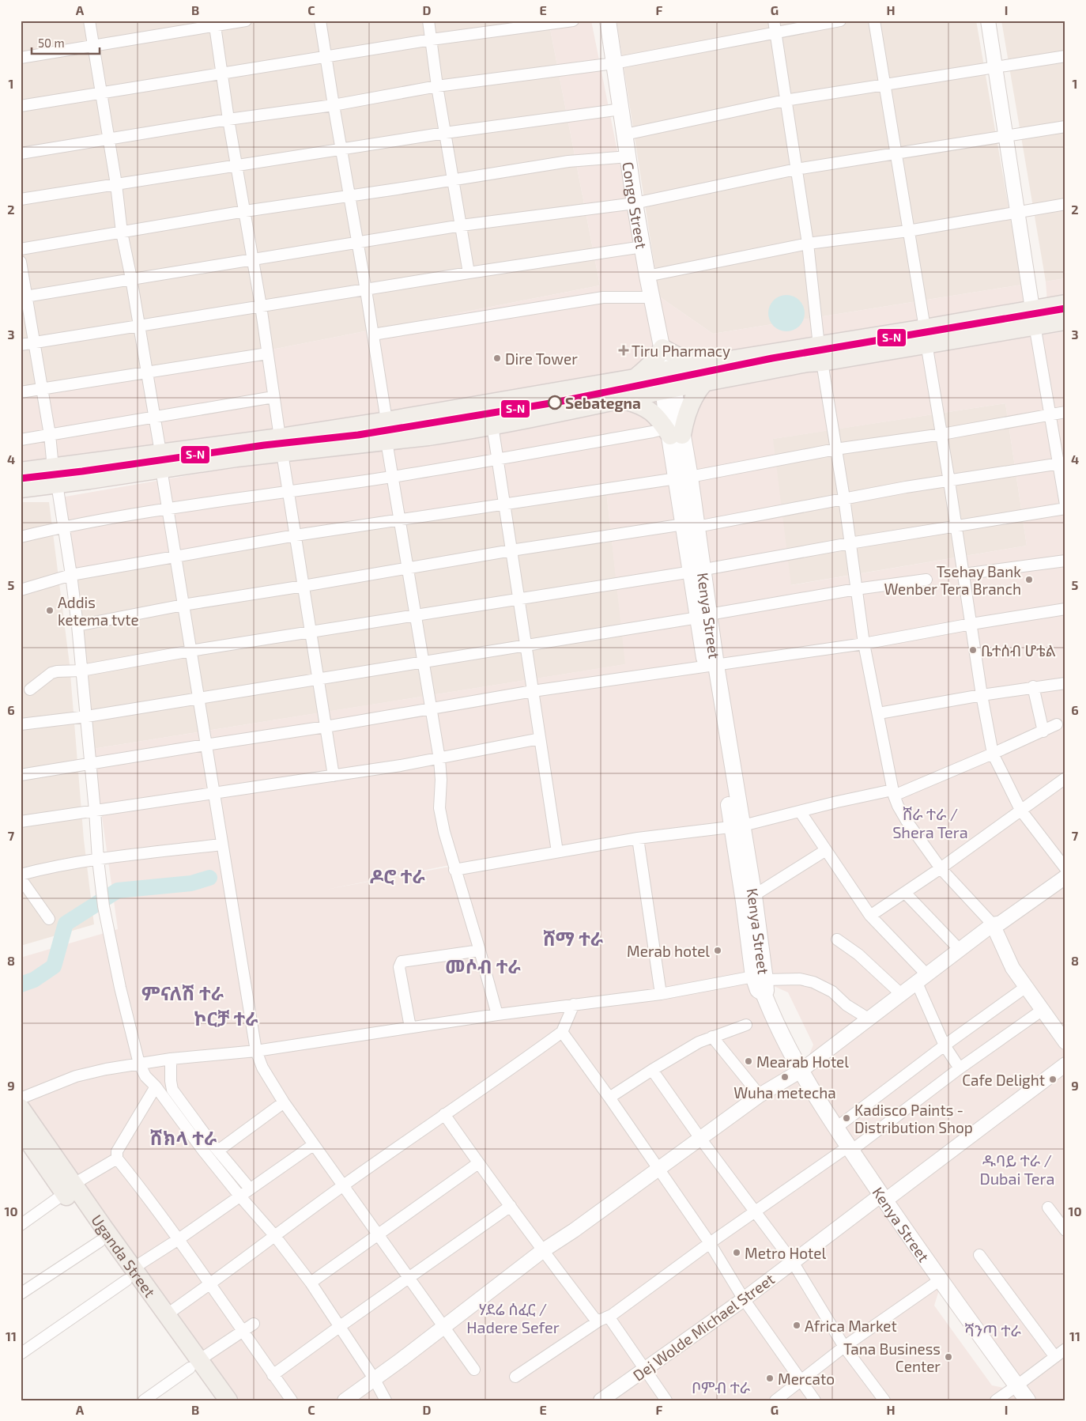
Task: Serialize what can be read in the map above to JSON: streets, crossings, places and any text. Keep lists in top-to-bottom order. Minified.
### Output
{"streets":{"main road":["Congo Street","Kenya Street","Uganda Street"],"street":["Dej Wolde Michael Street"]},"crossings":[["Congo Street","Kenya Street"],["Kenya Street","Dej Wolde Michael Street"]],"districts":["ሸራ ተራ / Shera Tera","ዶሮ ተራ","ሸማ ተራ","መሶብ ተራ","ምናለሽ ተራ","ኮርቻ ተራ","ሸክላ ተራ","ዱባይ ተራ / Dubai Tera","ሃደሬ ሰፈር / Hadere Sefer","ሻንጣ ተራ","ቦምብ ተራ"],"places":{"health":["Tiru Pharmacy"],"other":["Dire Tower","Sebategna","Tsehay Bank Wenber Tera Branch","Addis ketema tvte","ቤተሰብ ሆቴል","Merab hotel","Mearab Hotel","Wuha metecha","Cafe Delight","Kadisco Paints - Distribution Shop","Metro Hotel","Africa Market","Tana Business Center","Mercato"]},"lines":["transit line S-N"],"scale_bar":"50 m","grid":{"columns":["A","B","C","D","E","F","G","H","I"],"rows":["1","2","3","4","5","6","7","8","9","10","11"]}}
